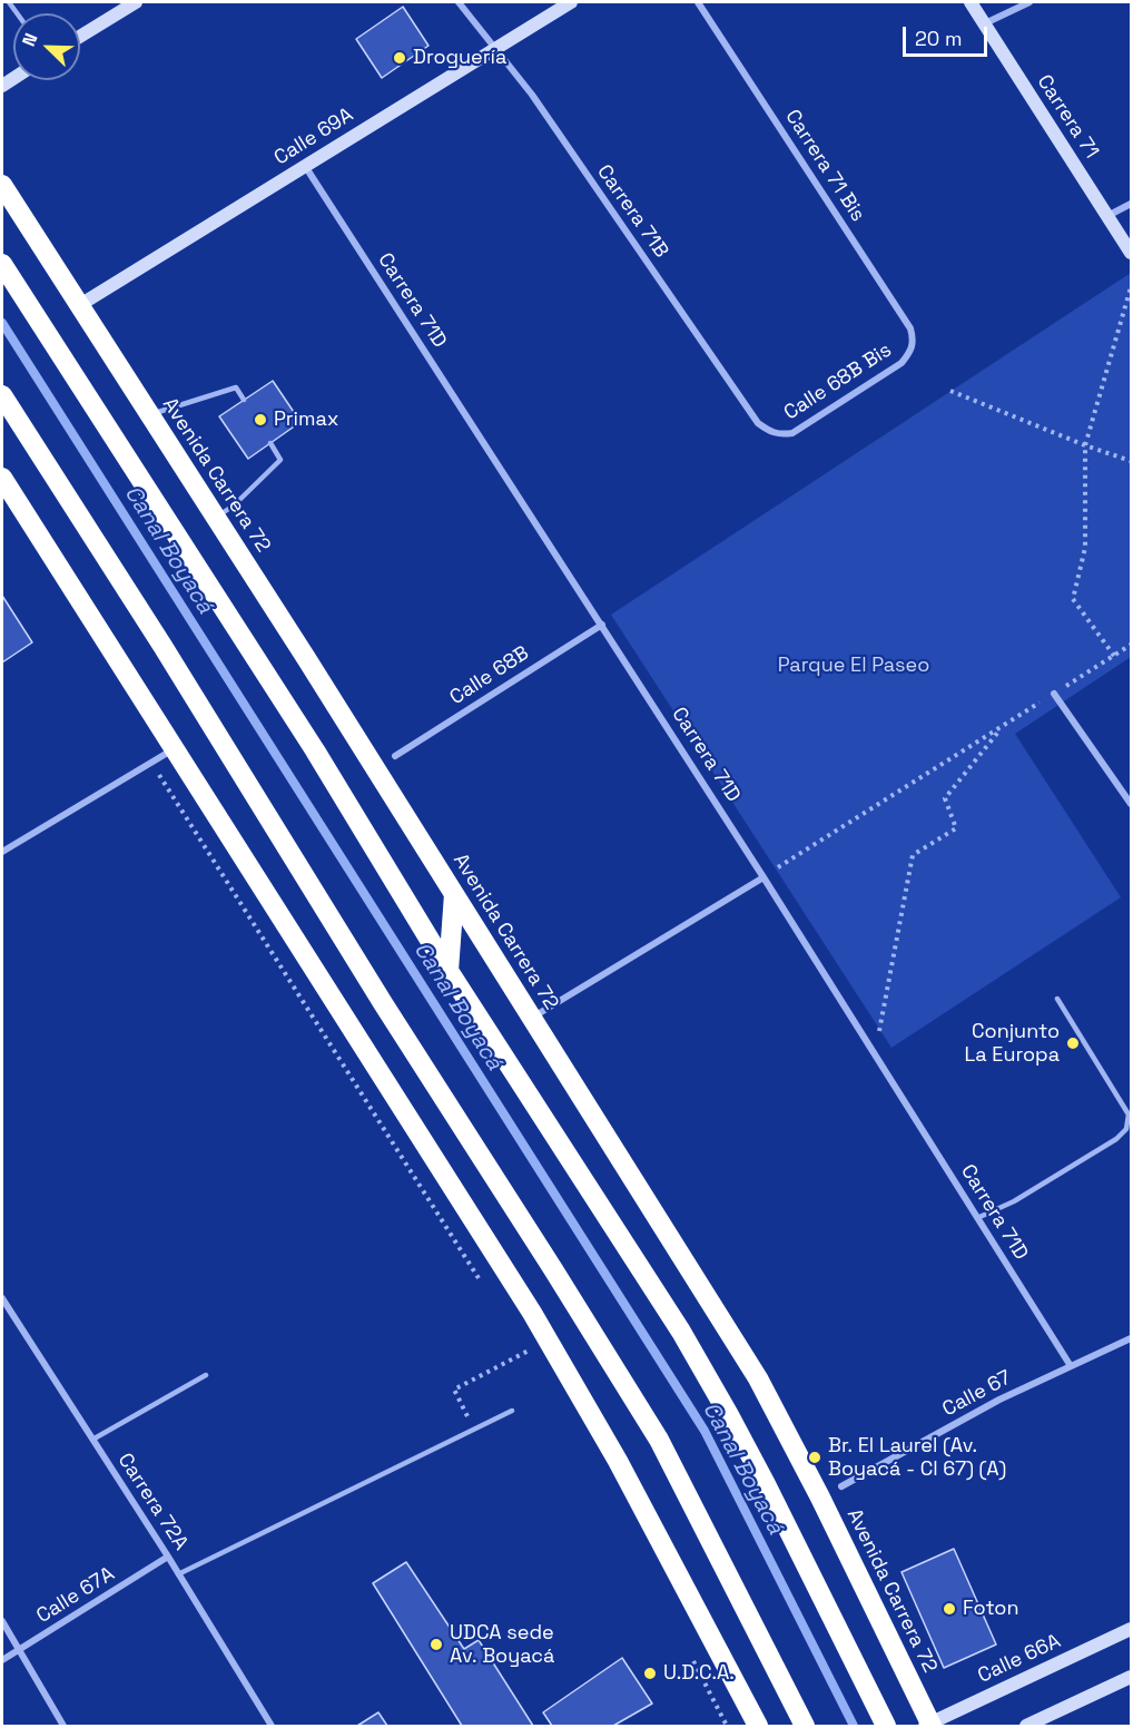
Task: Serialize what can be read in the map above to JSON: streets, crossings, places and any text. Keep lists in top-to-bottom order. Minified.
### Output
{"streets":{"highway":["Avenida Carrera 72"],"street":["Carrera 71","Calle 69A","Carrera 71 Bis","Carrera 71B","Carrera 71D","Calle 68B Bis","Calle 68B","Calle 67","Carrera 72A","Calle 67A","Calle 66A"]},"crossings":[["Calle 69A","Carrera 71B"],["Calle 69A","Carrera 71D"],["Calle 69A","Avenida Carrera 72"],["Carrera 71 Bis","Calle 68B Bis"],["Carrera 71B","Calle 68B Bis"],["Carrera 71D","Calle 68B"],["Carrera 71D","Calle 67"],["Avenida Carrera 72","Calle 66A"],["Carrera 72A","Calle 67A"]],"water":["Canal Boyacá"],"parks":["Parque El Paseo"],"places":["Droguería","Primax","Conjunto La Europa","Br. El Laurel (Av. Boyacá - Cl 67) (A)","Foton","UDCA sede Av. Boyacá","U.D.C.A."],"scale_bar":"20 m","north":"top left"}
